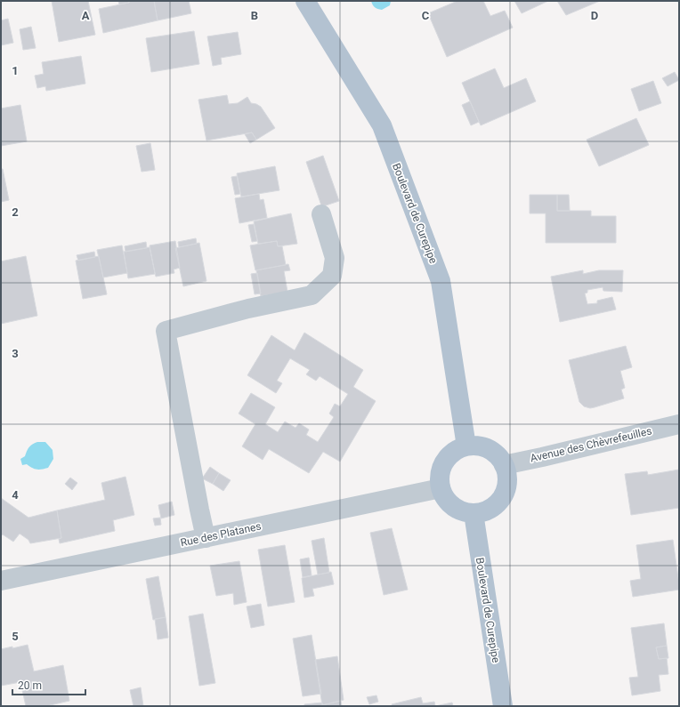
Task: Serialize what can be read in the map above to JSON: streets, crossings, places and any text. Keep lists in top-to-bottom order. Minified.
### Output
{"streets":{"main road":["Boulevard de Curepipe"],"street":["Avenue des Chèvrefeuilles","Rue des Platanes"]},"crossings":[["Boulevard de Curepipe","Avenue des Chèvrefeuilles"],["Boulevard de Curepipe","Rue des Platanes"],["Avenue des Chèvrefeuilles","Rue des Platanes"]],"scale_bar":"20 m","grid":{"columns":["A","B","C","D"],"rows":["1","2","3","4","5"]}}
